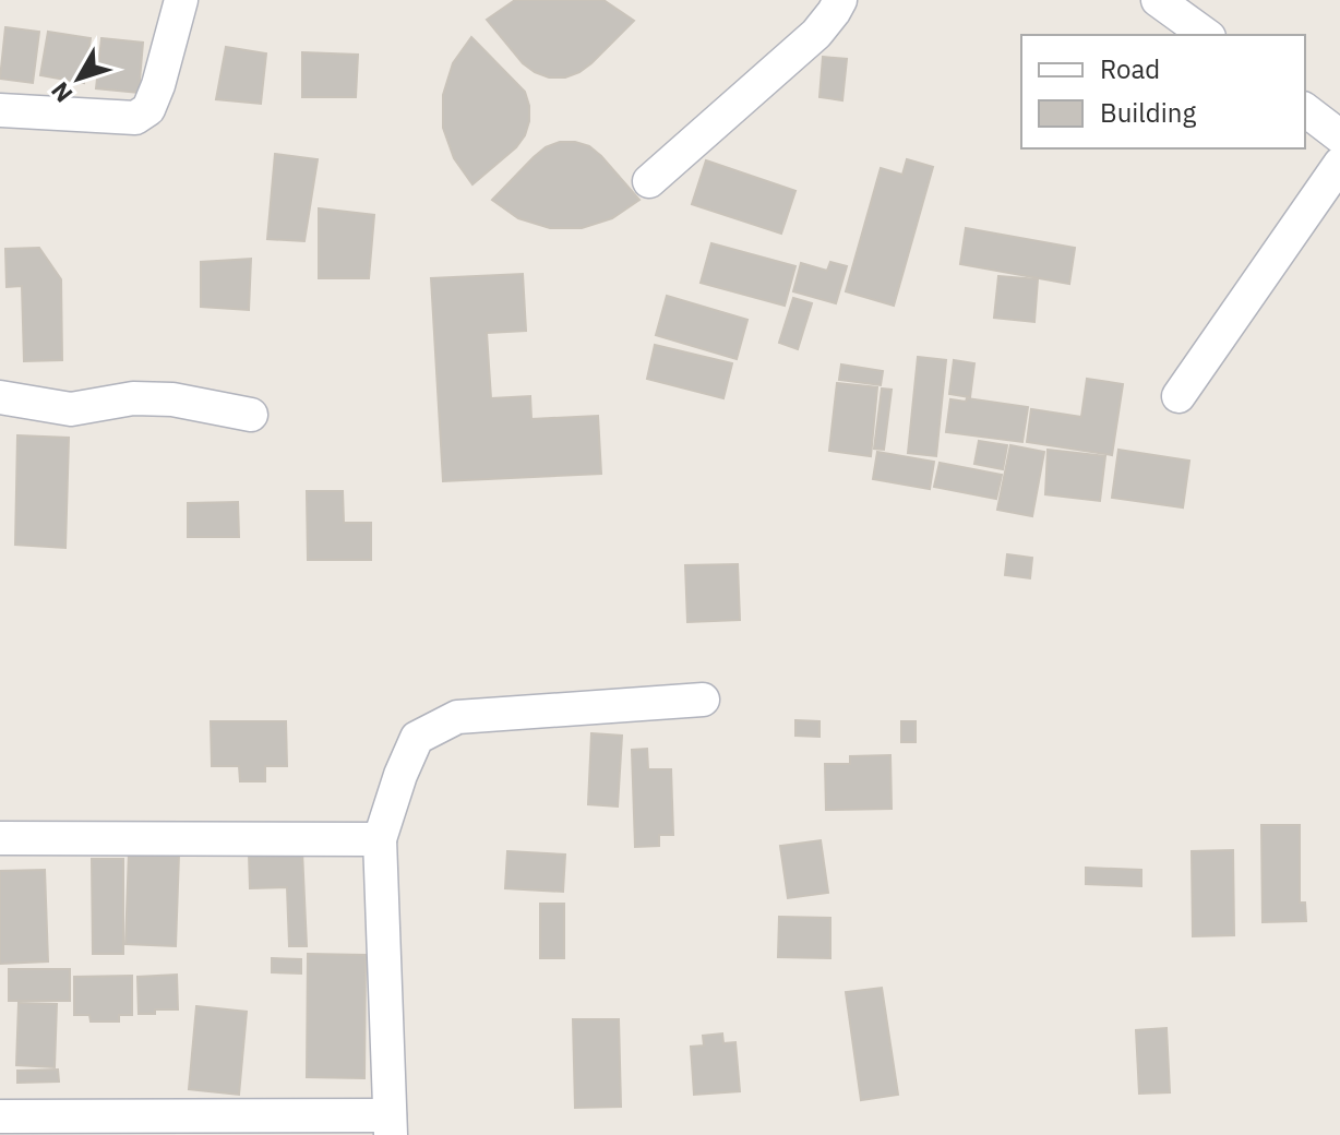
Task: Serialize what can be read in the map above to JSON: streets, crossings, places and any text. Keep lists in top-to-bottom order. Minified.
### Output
{"legend":["Road","Building"],"north":"bottom left"}
